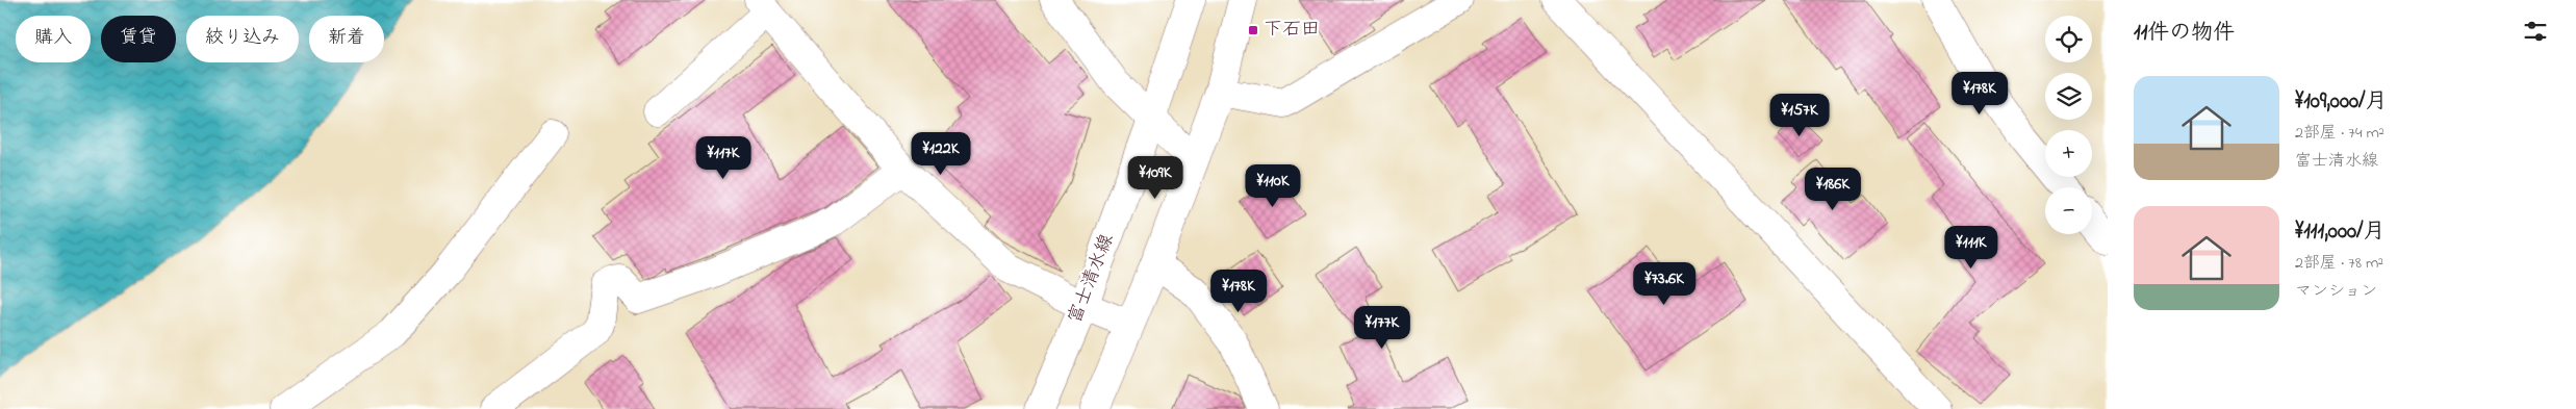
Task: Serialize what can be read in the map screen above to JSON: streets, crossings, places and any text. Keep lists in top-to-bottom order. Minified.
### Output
{"streets":{"street":["富士清水線"]},"places":{"transit":["下石田"]},"page":{"heading":"11件の物件","map_buttons":["+","−"],"chip":["購入","賃貸","絞り込み","新着"],"list":[{"name":"¥109,000/月","note":"2部屋 · 74 m² · 富士清水線"},{"name":"¥111,000/月","note":"2部屋 · 78 m² · マンション"}],"price":["¥178K","¥157K","¥122K","¥117K","¥109K","¥110K","¥186K","¥111K","¥73.6K","¥178K","¥177K"]}}
